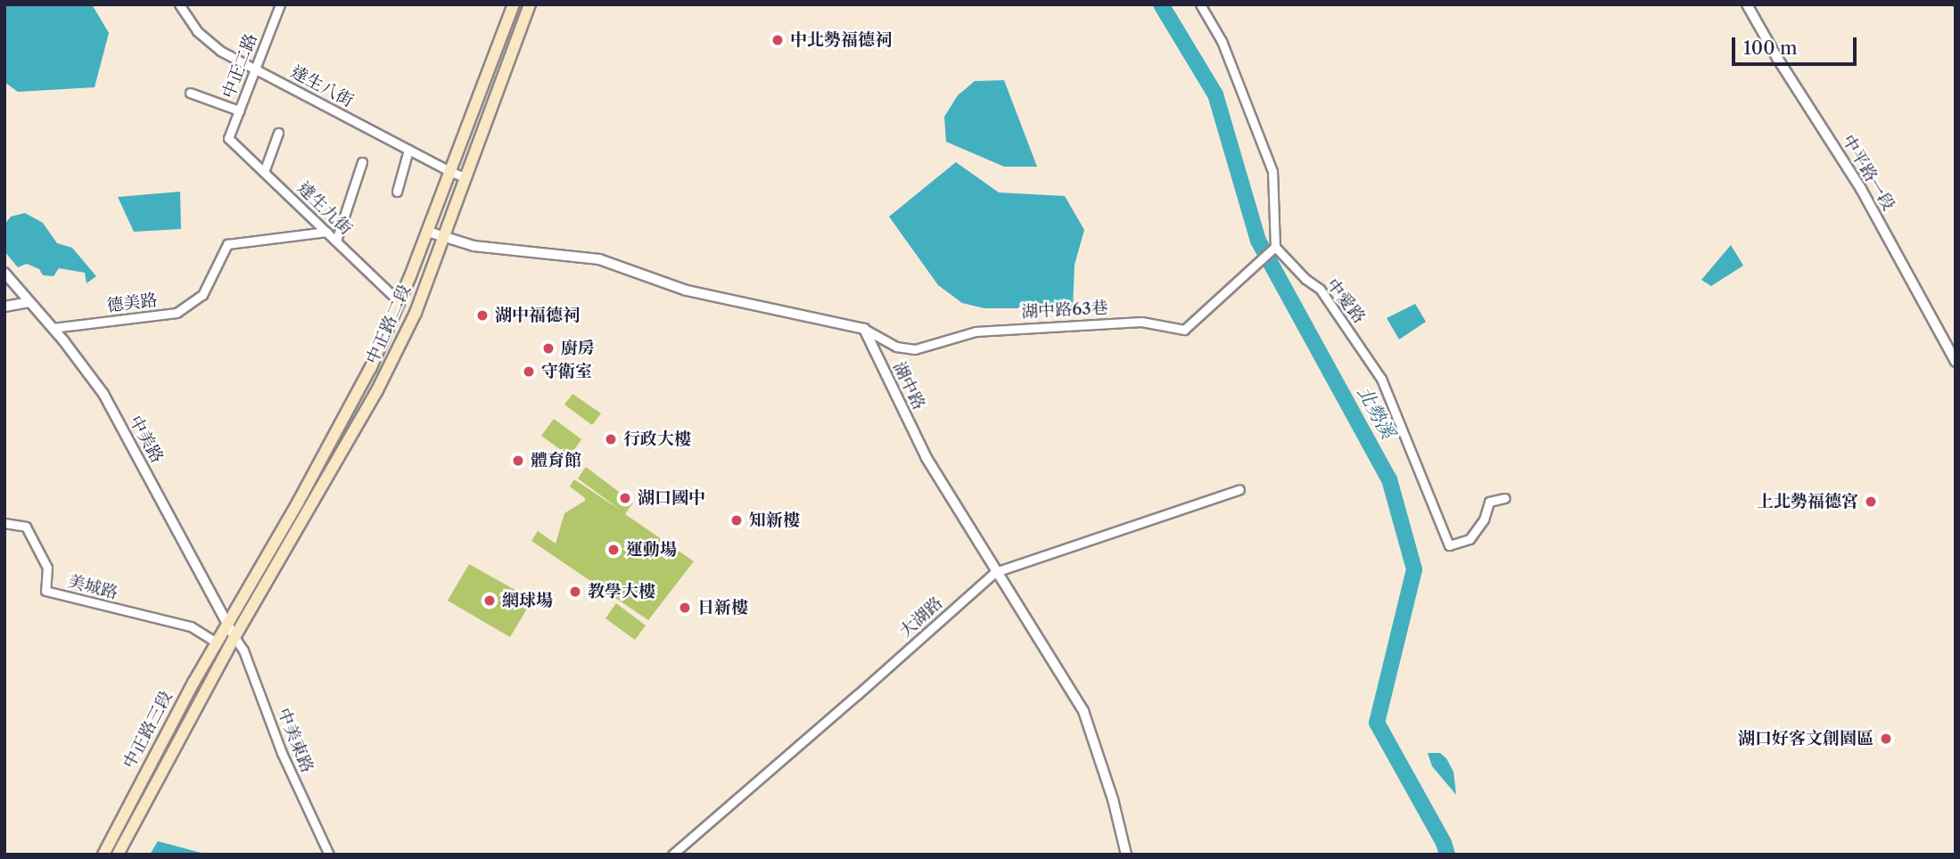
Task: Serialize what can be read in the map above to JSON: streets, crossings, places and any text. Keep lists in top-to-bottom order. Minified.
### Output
{"streets":{"main road":["中正路二段","中正路三段"],"street":["中正二路","達生八街","中平路一段","達生九街","中愛路","德美路","湖中路63巷","湖中路","中美路","美城路","大湖路","中美東路"]},"crossings":[["中正二路","達生八街"],["中正二路","達生九街"],["達生八街","中正路二段"],["達生九街","德美路"],["達生九街","中正路二段"],["中愛路","湖中路63巷"],["德美路","中美路"],["湖中路63巷","湖中路"],["中正路二段","中美路"],["中正路二段","中正路三段"],["中正路二段","中美東路"],["湖中路","大湖路"],["中美路","中正路三段"],["中美路","中美東路"],["美城路","中正路三段"],["中正路三段","中美東路"]],"water":["北勢溪"],"places":["中北勢福德祠","湖中福德祠","廚房","守衛室","行政大樓","體育館","湖口國中","上北勢福德宮","知新樓","運動場","教學大樓","網球場","日新樓","湖口好客文創園區"],"scale_bar":"100 m"}
